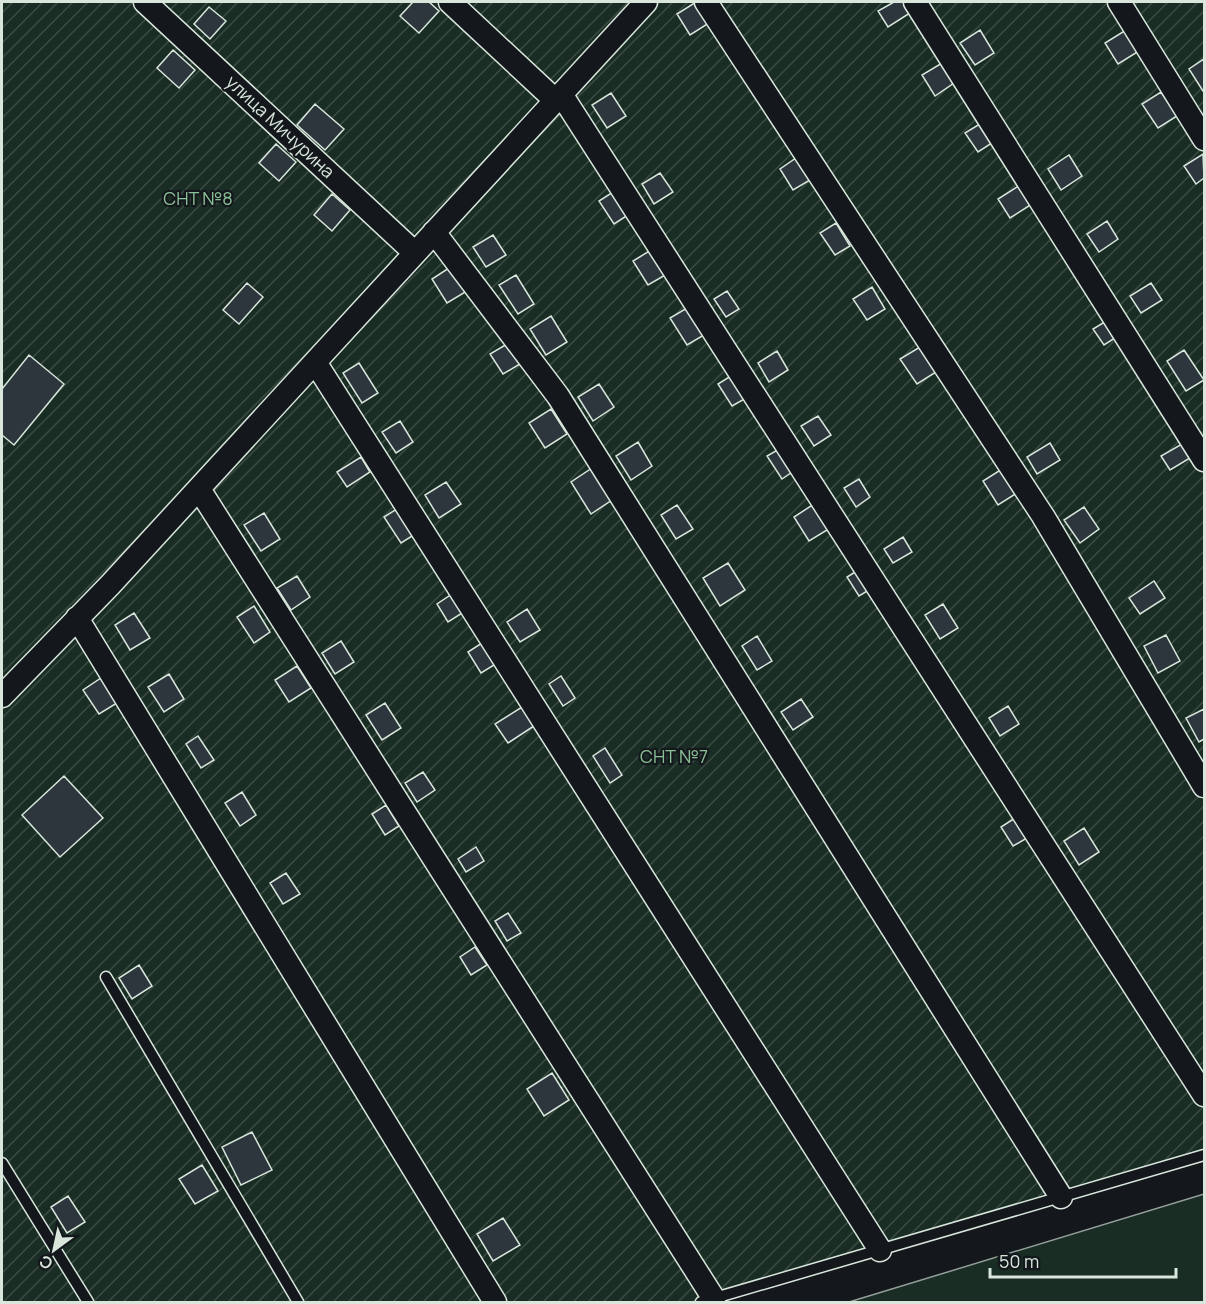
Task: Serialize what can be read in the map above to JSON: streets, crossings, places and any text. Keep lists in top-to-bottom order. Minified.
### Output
{"streets":{"street":["улица Мичурина"]},"parks":["СНТ №8","СНТ №7"],"scale_bar":"50 m","north":"bottom left"}
